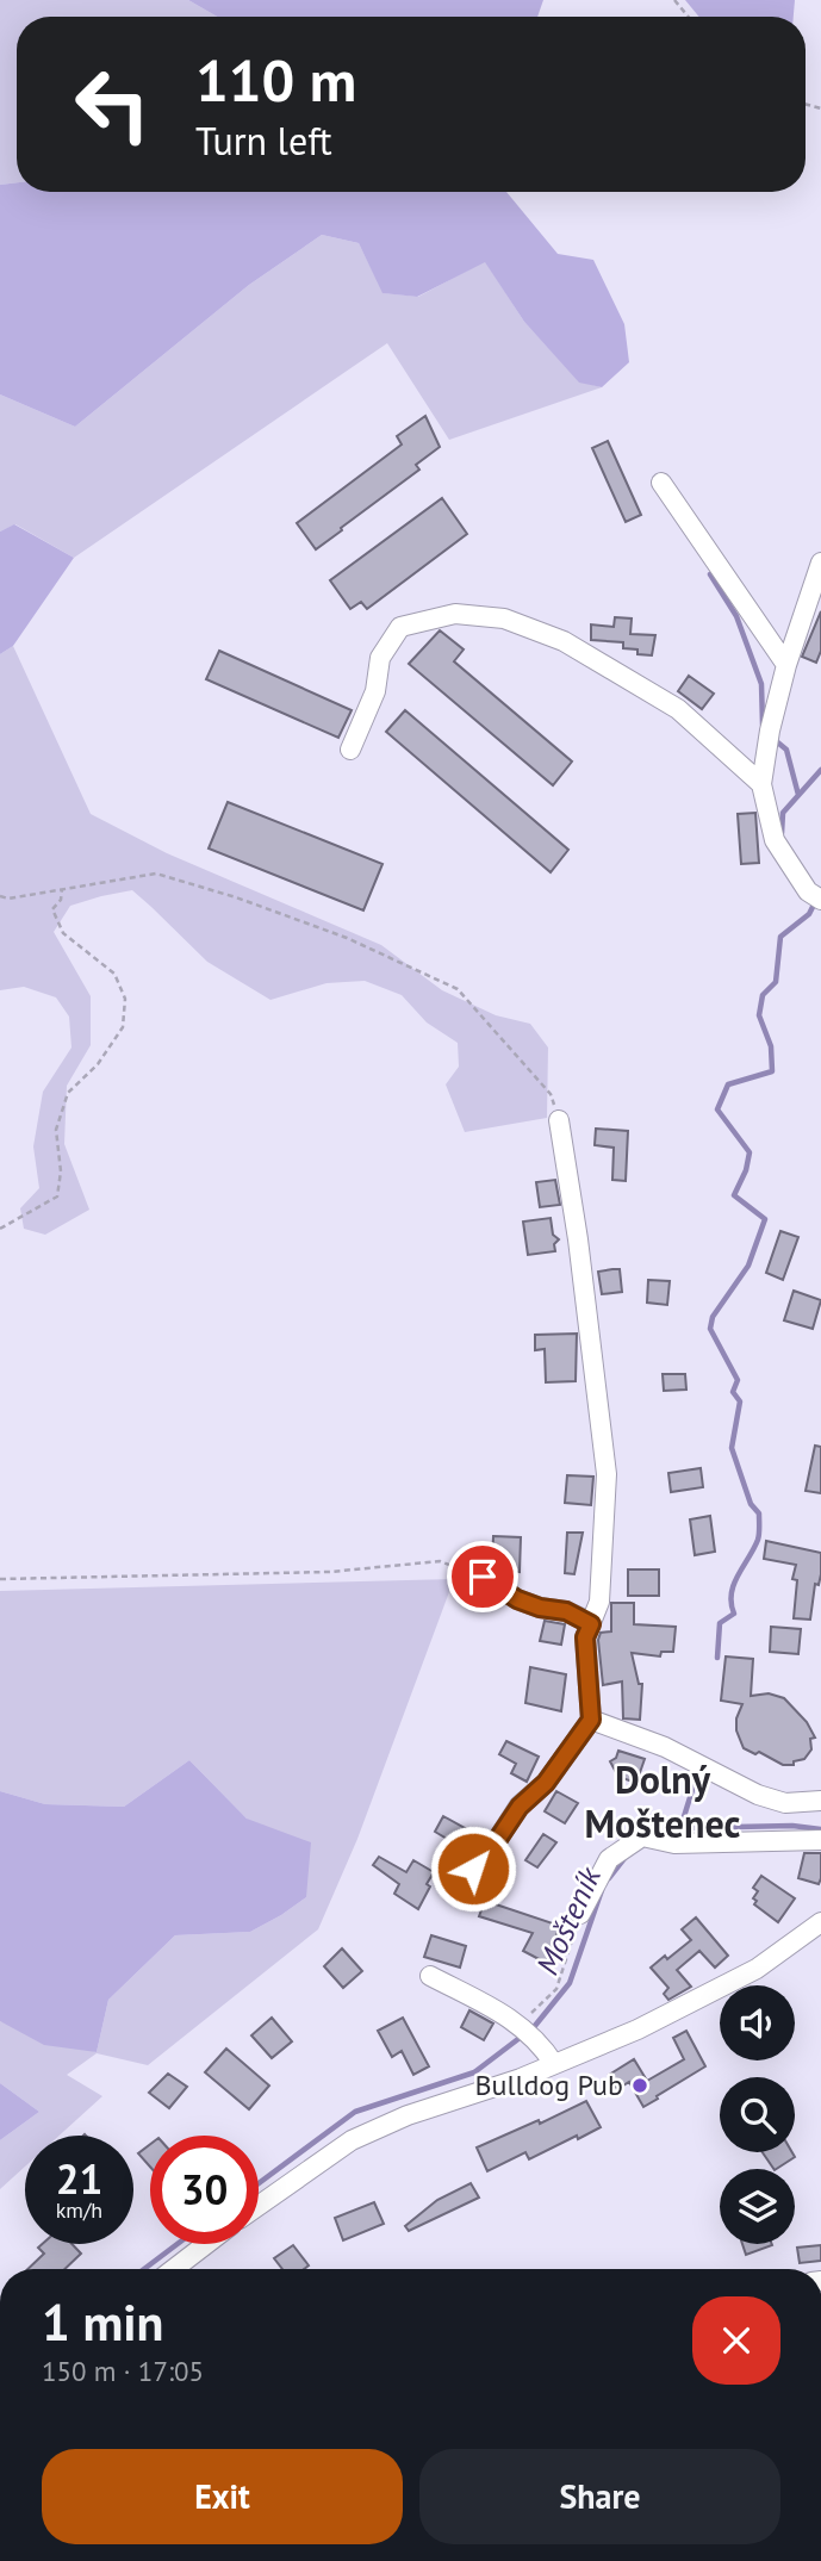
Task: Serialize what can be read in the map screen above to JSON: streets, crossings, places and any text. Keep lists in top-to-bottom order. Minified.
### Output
{"districts":["Dolný Moštenec"],"water":["Mošteník"],"places":["Bulldog Pub"],"page":{"turn":["110 m","Turn left"],"speed":"21 km/h","limit":"30","heading":["1 min","150 m · 17:05"],"buttons":["Exit","Share"]}}
